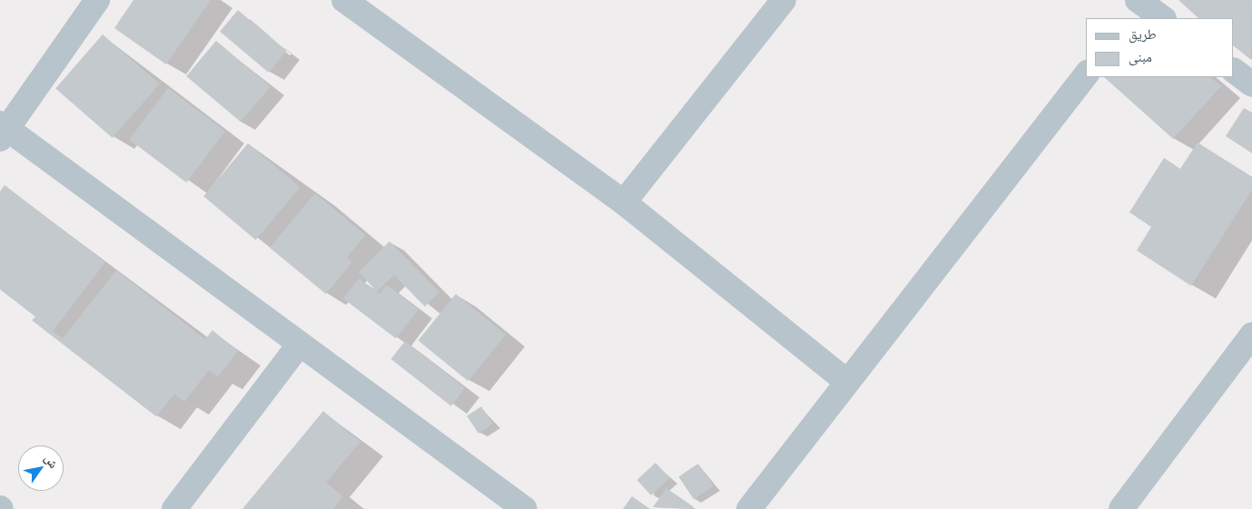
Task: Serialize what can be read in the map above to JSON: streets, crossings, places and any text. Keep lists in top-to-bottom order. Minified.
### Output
{"legend":["طريق","مبنى"],"north":"top right"}
